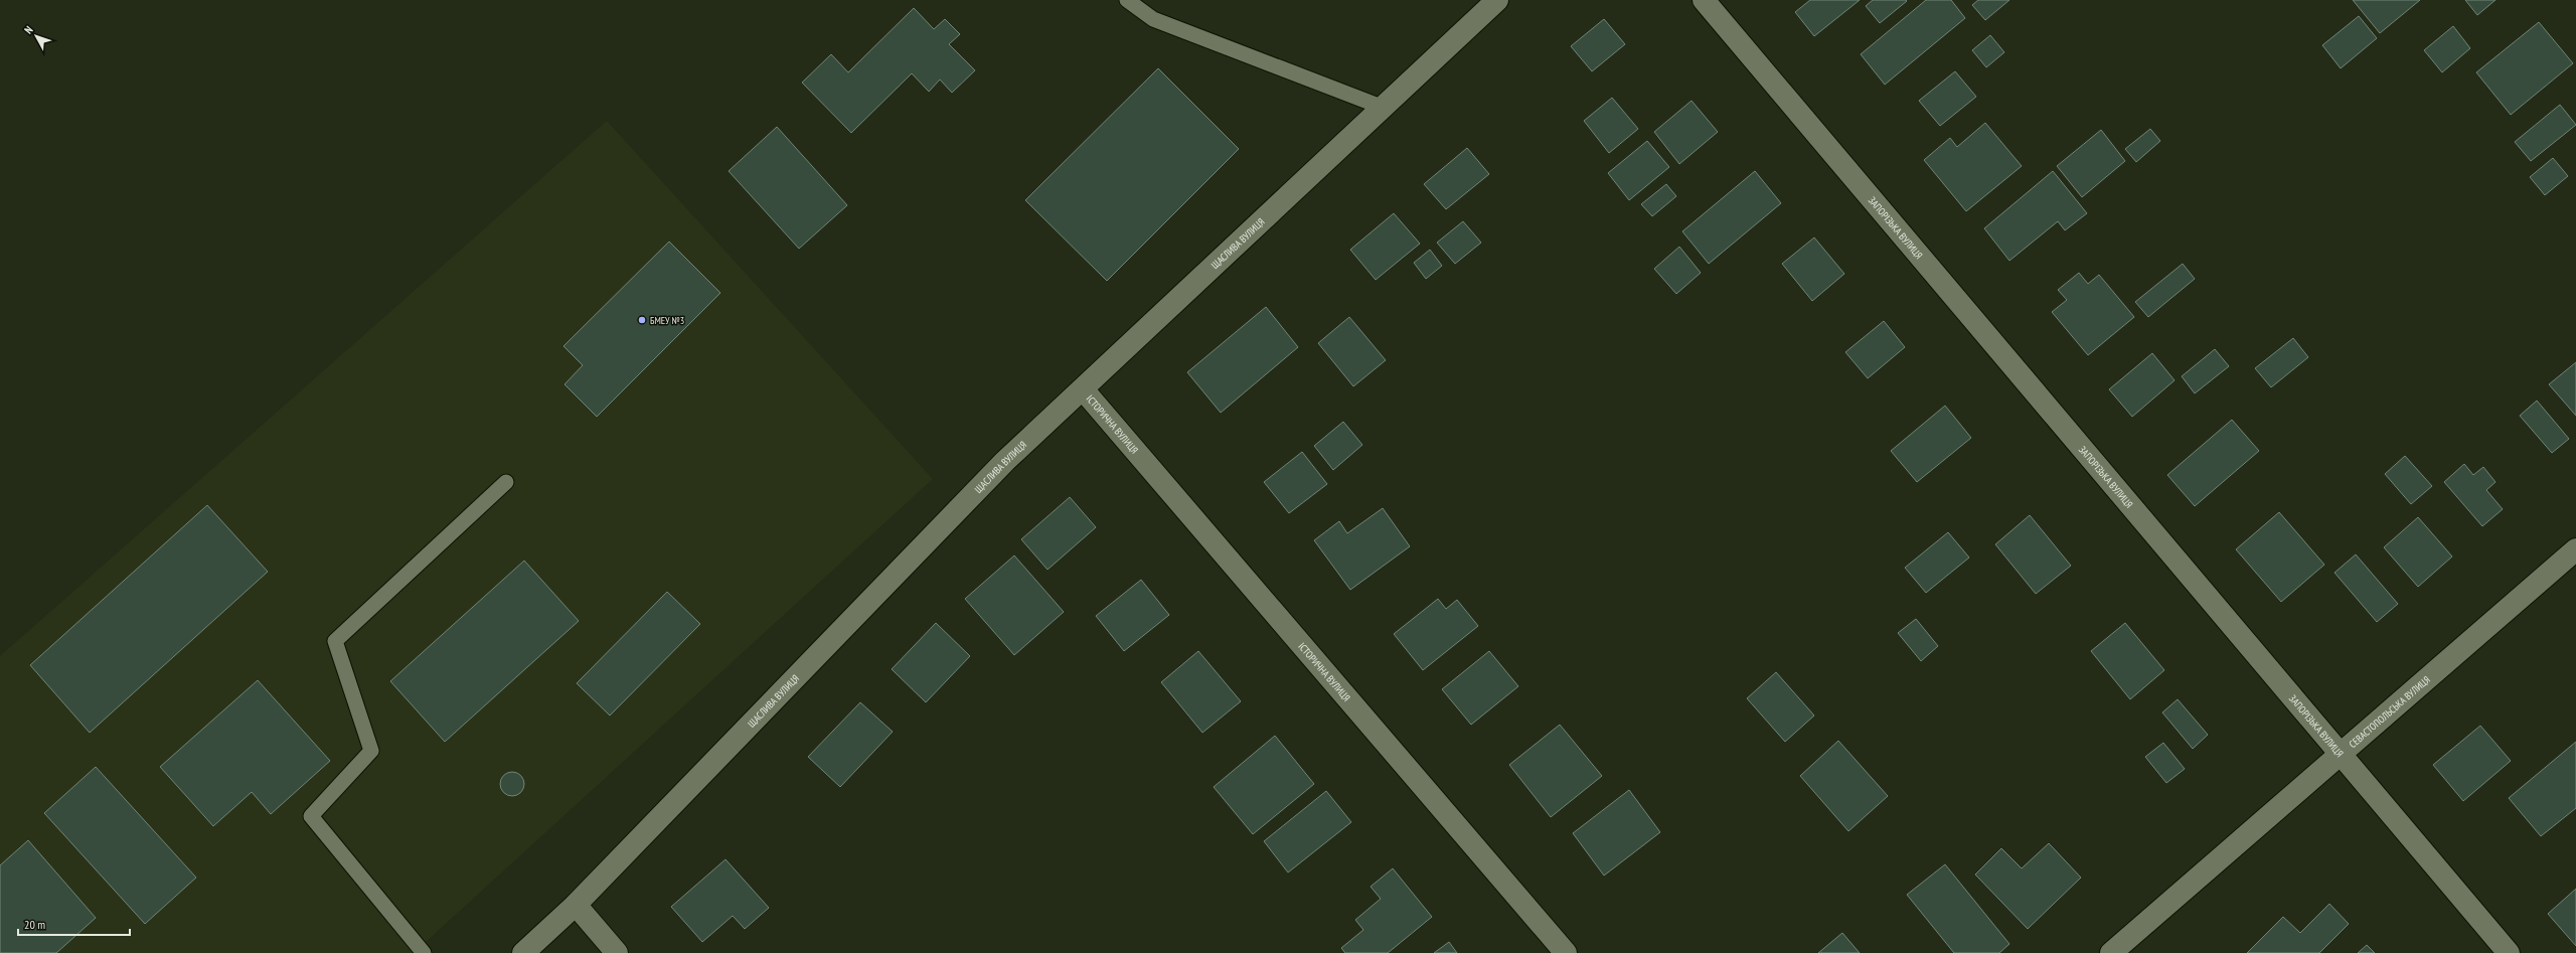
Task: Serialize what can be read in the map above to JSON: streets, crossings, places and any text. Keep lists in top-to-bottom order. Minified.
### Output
{"streets":{"street":["ЗАПОРІЗЬКА ВУЛИЦЯ","ЩАСЛИВА ВУЛИЦЯ","ІСТОРИЧНА ВУЛИЦЯ","СЕВАСТОПОЛЬСЬКА ВУЛИЦЯ"]},"crossings":[["ЗАПОРІЗЬКА ВУЛИЦЯ","СЕВАСТОПОЛЬСЬКА ВУЛИЦЯ"],["ЩАСЛИВА ВУЛИЦЯ","ІСТОРИЧНА ВУЛИЦЯ"]],"places":["БМЕУ №3"],"scale_bar":"20 m","north":"top left"}
